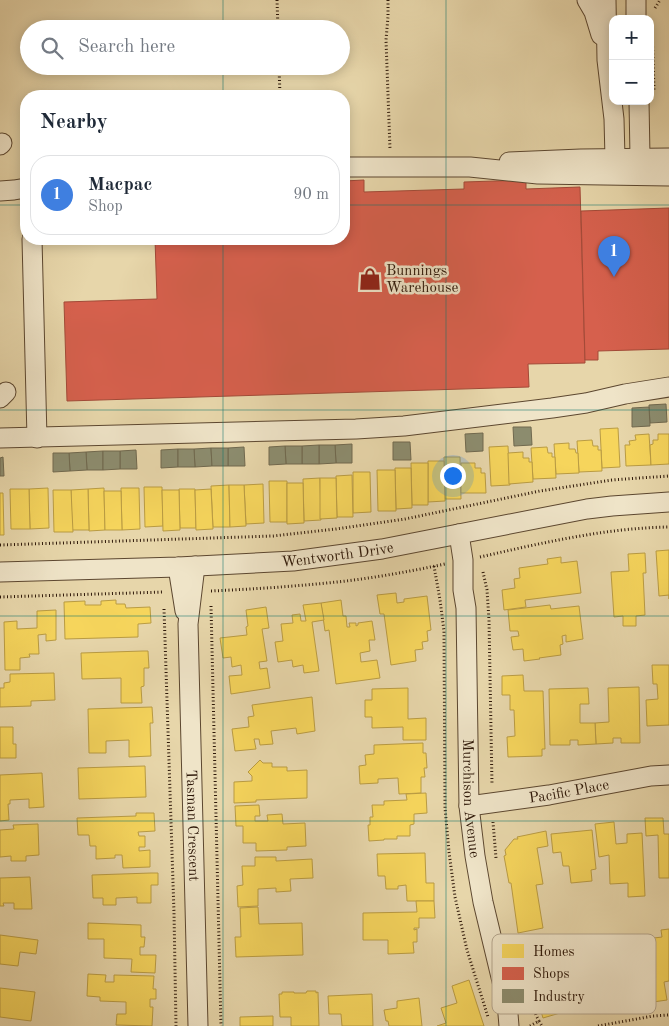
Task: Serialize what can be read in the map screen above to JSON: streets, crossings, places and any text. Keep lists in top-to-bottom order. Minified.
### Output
{"streets":{"street":["Wentworth Drive","Pacific Place","Murchison Avenue","Tasman Crescent"]},"crossings":[["Wentworth Drive","Murchison Avenue"],["Wentworth Drive","Tasman Crescent"],["Pacific Place","Murchison Avenue"]],"places":{"shop":["Bunnings Warehouse"]},"legend":["Homes","Shops","Industry"],"page":{"map_buttons":["+","−"],"search":"Search here","heading":"Nearby","list":[{"mark":"1","name":"Macpac","note":"Shop","value":"90 m"}],"pins":"1"}}
